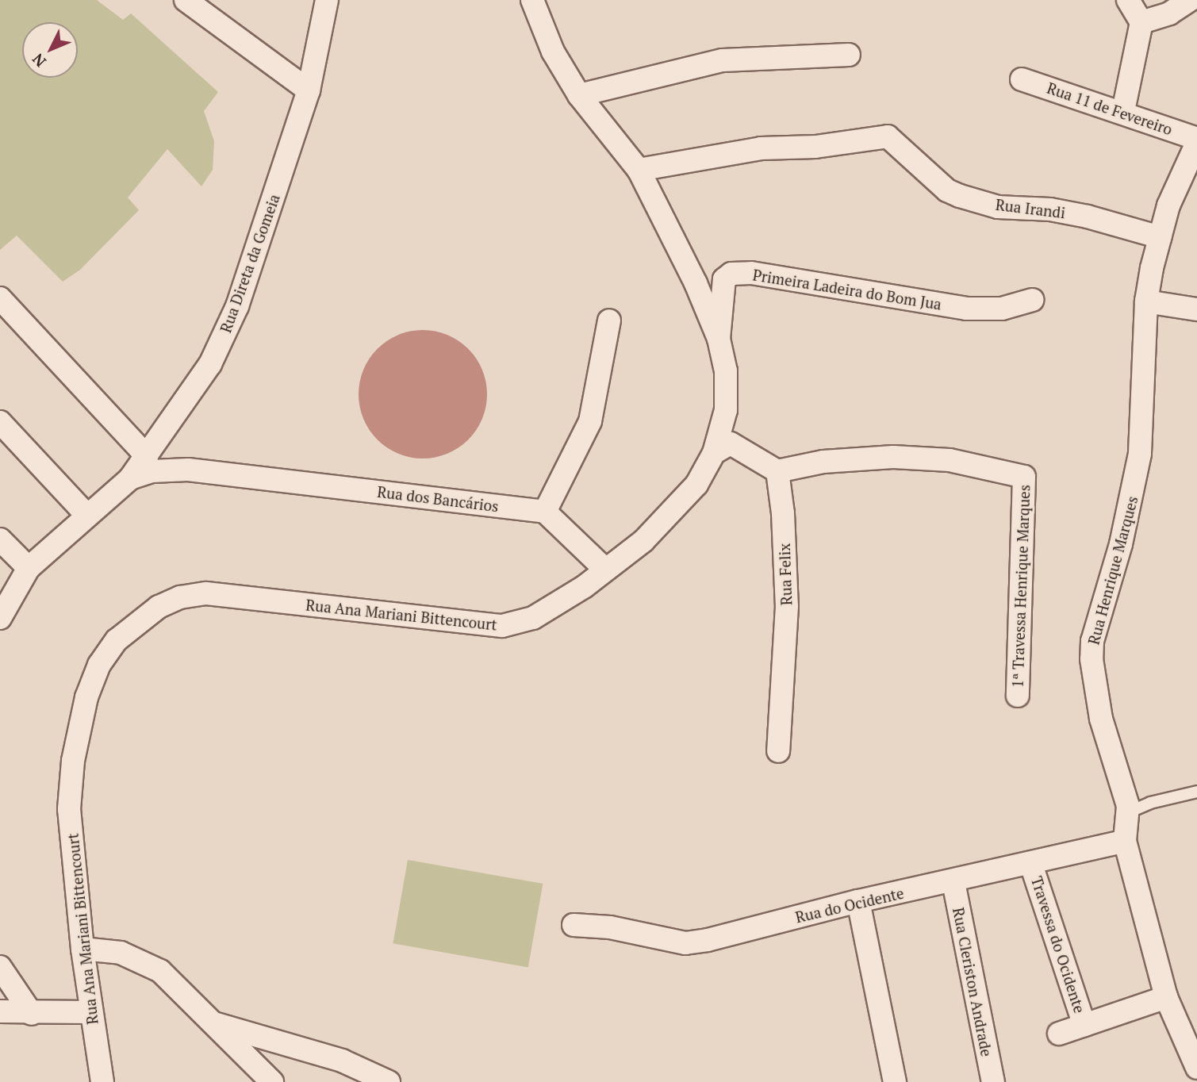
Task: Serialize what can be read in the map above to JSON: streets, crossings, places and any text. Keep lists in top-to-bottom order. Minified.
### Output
{"streets":{"street":["Rua 11 de Fevereiro","Rua Irandi","Rua Direta da Gomeia","Primeira Ladeira do Bom Jua","Rua dos Bancários","Rua Henrique Marques","Rua Felix","1ª Travessa Henrique Marques","Rua Ana Mariani Bittencourt","Rua do Ocidente","Travessa do Ocidente","Rua Cleriston Andrade"]},"crossings":[["Rua 11 de Fevereiro","Rua Henrique Marques"],["Rua Irandi","Rua Henrique Marques"],["Rua Irandi","Rua Ana Mariani Bittencourt"],["Rua Direta da Gomeia","Rua dos Bancários"],["Primeira Ladeira do Bom Jua","Rua Ana Mariani Bittencourt"],["Rua Henrique Marques","Rua do Ocidente"],["Rua Felix","1ª Travessa Henrique Marques"],["Rua do Ocidente","Travessa do Ocidente"],["Rua do Ocidente","Rua Cleriston Andrade"]],"north":"bottom left"}
